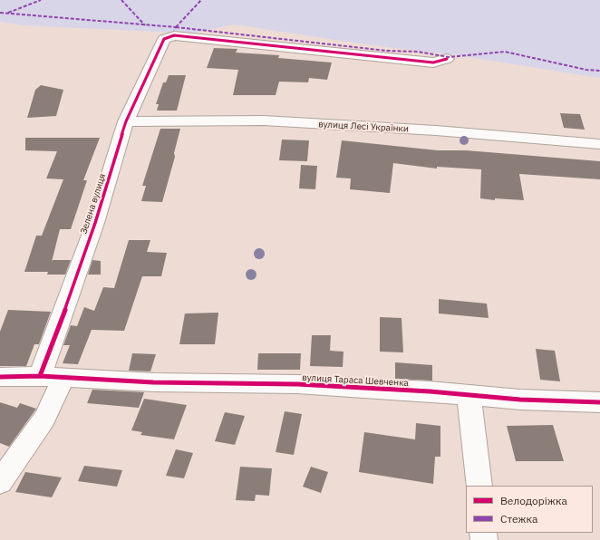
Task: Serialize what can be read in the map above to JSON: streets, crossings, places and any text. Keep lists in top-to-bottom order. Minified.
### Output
{"streets":{"street":["вулиця Лесі Українки","Зелена вулиця","вулиця Тараса Шевченка"]},"crossings":[["вулиця Лесі Українки","Зелена вулиця"],["Зелена вулиця","вулиця Тараса Шевченка"]],"legend":["Велодоріжка","Стежка"]}
